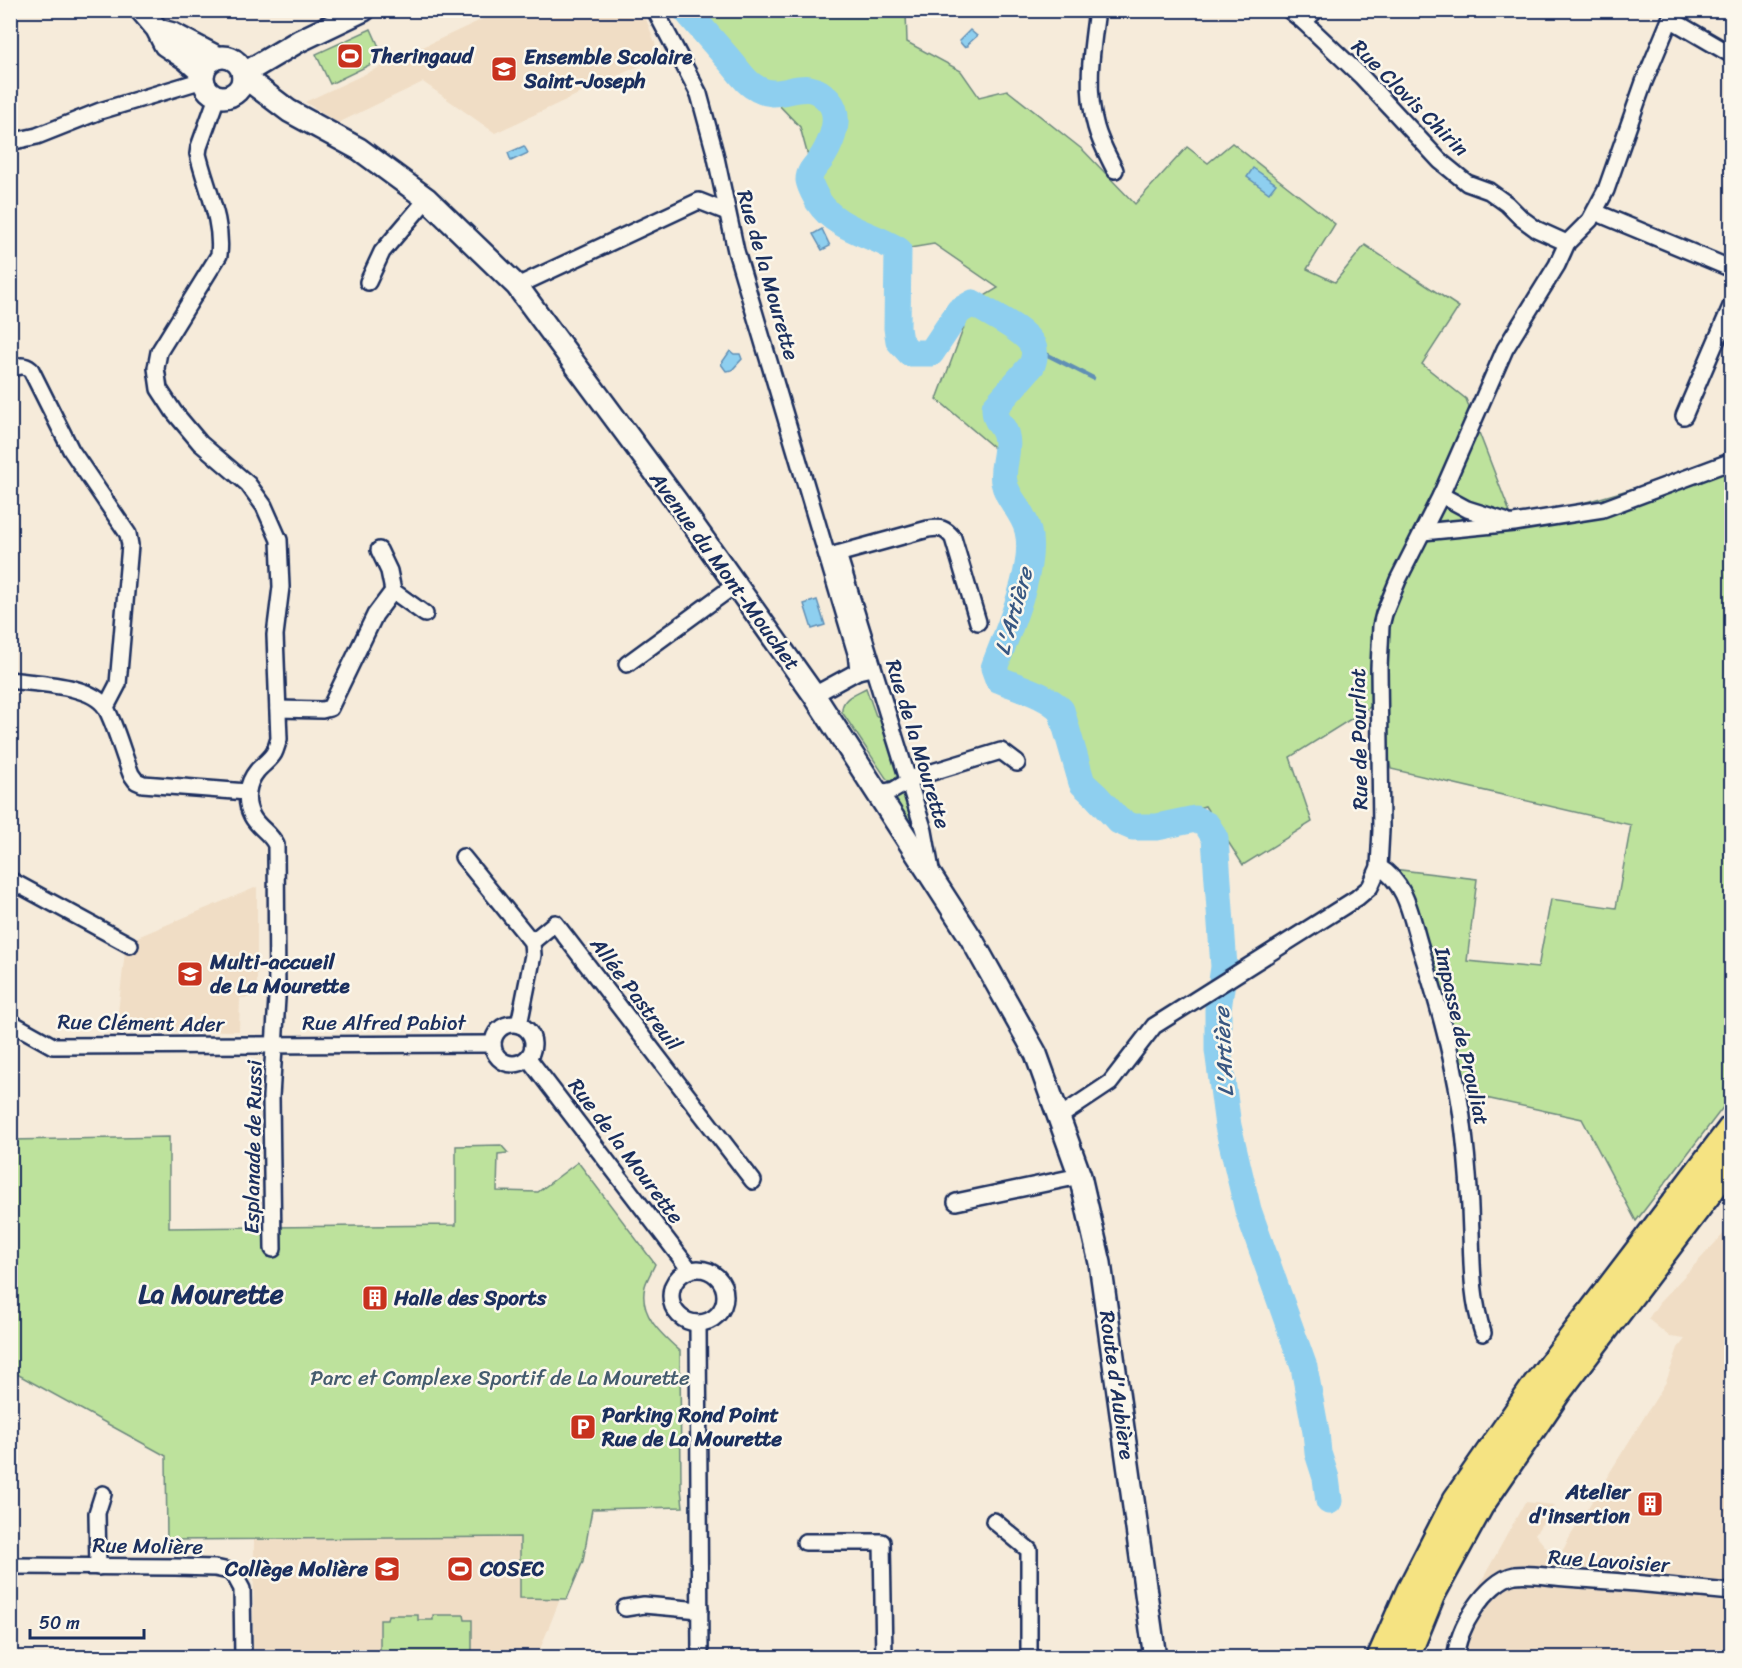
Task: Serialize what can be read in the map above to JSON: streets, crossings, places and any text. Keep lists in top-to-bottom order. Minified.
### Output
{"streets":{"main road":["Avenue du Mont-Mouchet","Route d'Aubière"],"street":["Rue Clovis Chirin","Rue de la Mourette","Rue de Pourliat","Allée Pastreuil","Rue Clément Ader","Rue Alfred Pabiot","Impasse de Prouliat","Esplanade de Russi","Rue Molière","Rue Lavoisier"]},"crossings":[["Rue Clovis Chirin","Rue de Pourliat"],["Rue de la Mourette","Avenue du Mont-Mouchet"],["Rue de la Mourette","Rue Alfred Pabiot"],["Avenue du Mont-Mouchet","Rue de Pourliat"],["Avenue du Mont-Mouchet","Route d'Aubière"],["Rue de Pourliat","Impasse de Prouliat"],["Rue de Pourliat","Route d'Aubière"],["Rue Clément Ader","Rue Alfred Pabiot"],["Rue Clément Ader","Esplanade de Russi"],["Rue Alfred Pabiot","Esplanade de Russi"]],"districts":["La Mourette"],"water":["L'Artière"],"parks":["Parc et Complexe Sportif de La Mourette"],"places":{"sports":["Theringaud","COSEC"],"school or university":["Ensemble Scolaire Saint-Joseph","Multi-accueil de La Mourette","Collège Molière"],"building":["Halle des Sports","Atelier d'insertion"],"parking":["Parking Rond Point Rue de La Mourette"]},"scale_bar":"50 m"}
